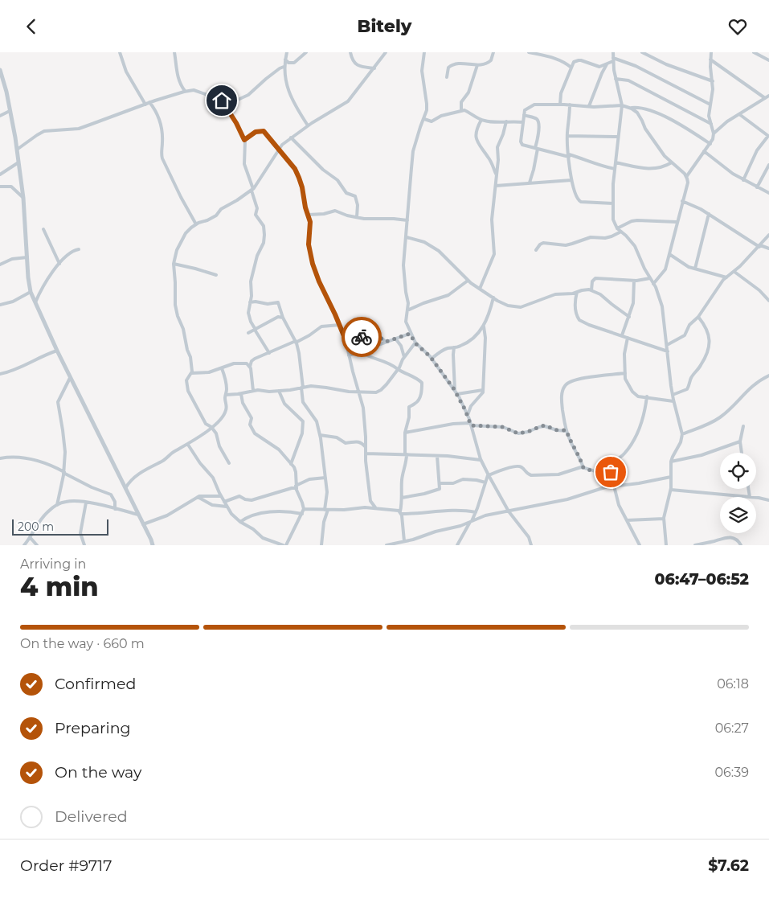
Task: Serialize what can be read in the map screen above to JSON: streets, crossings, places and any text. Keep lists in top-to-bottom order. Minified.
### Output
{"scale_bar":"200 m","page":{"header":"Bitely","scale":"200 m","heading":["4 min","Arriving in","06:47–06:52"],"panel":["Order #9717","$7.62"],"bar":"On the way · 660 m","list":[["Confirmed","06:18"],["Preparing","06:27"],["On the way","06:39"],"Delivered"]}}
